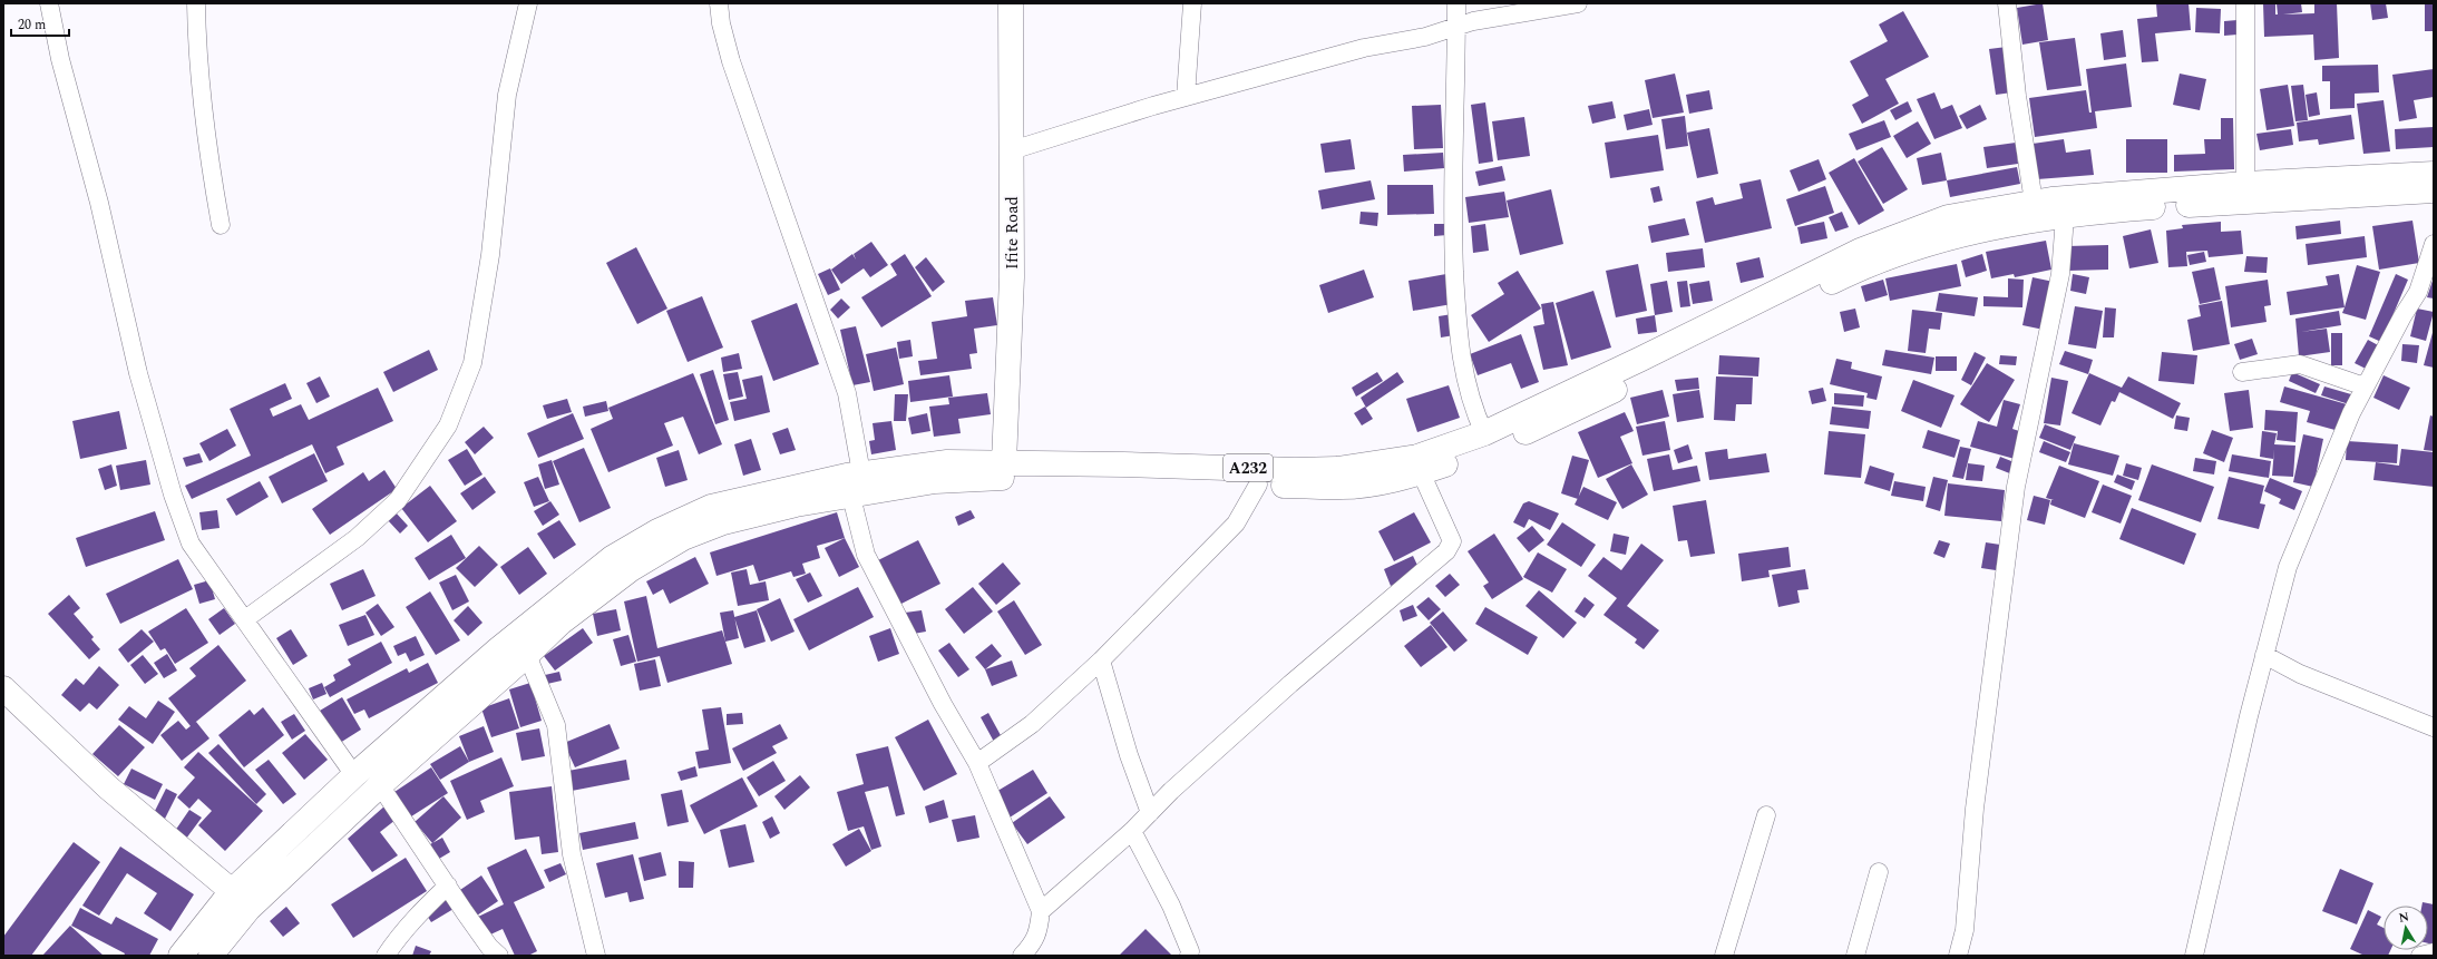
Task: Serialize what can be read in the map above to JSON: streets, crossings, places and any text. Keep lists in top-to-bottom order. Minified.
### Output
{"streets":{"main road":["Ifite Road","A232"]},"crossings":[["Ifite Road","A232"]],"scale_bar":"20 m","north":"top"}
